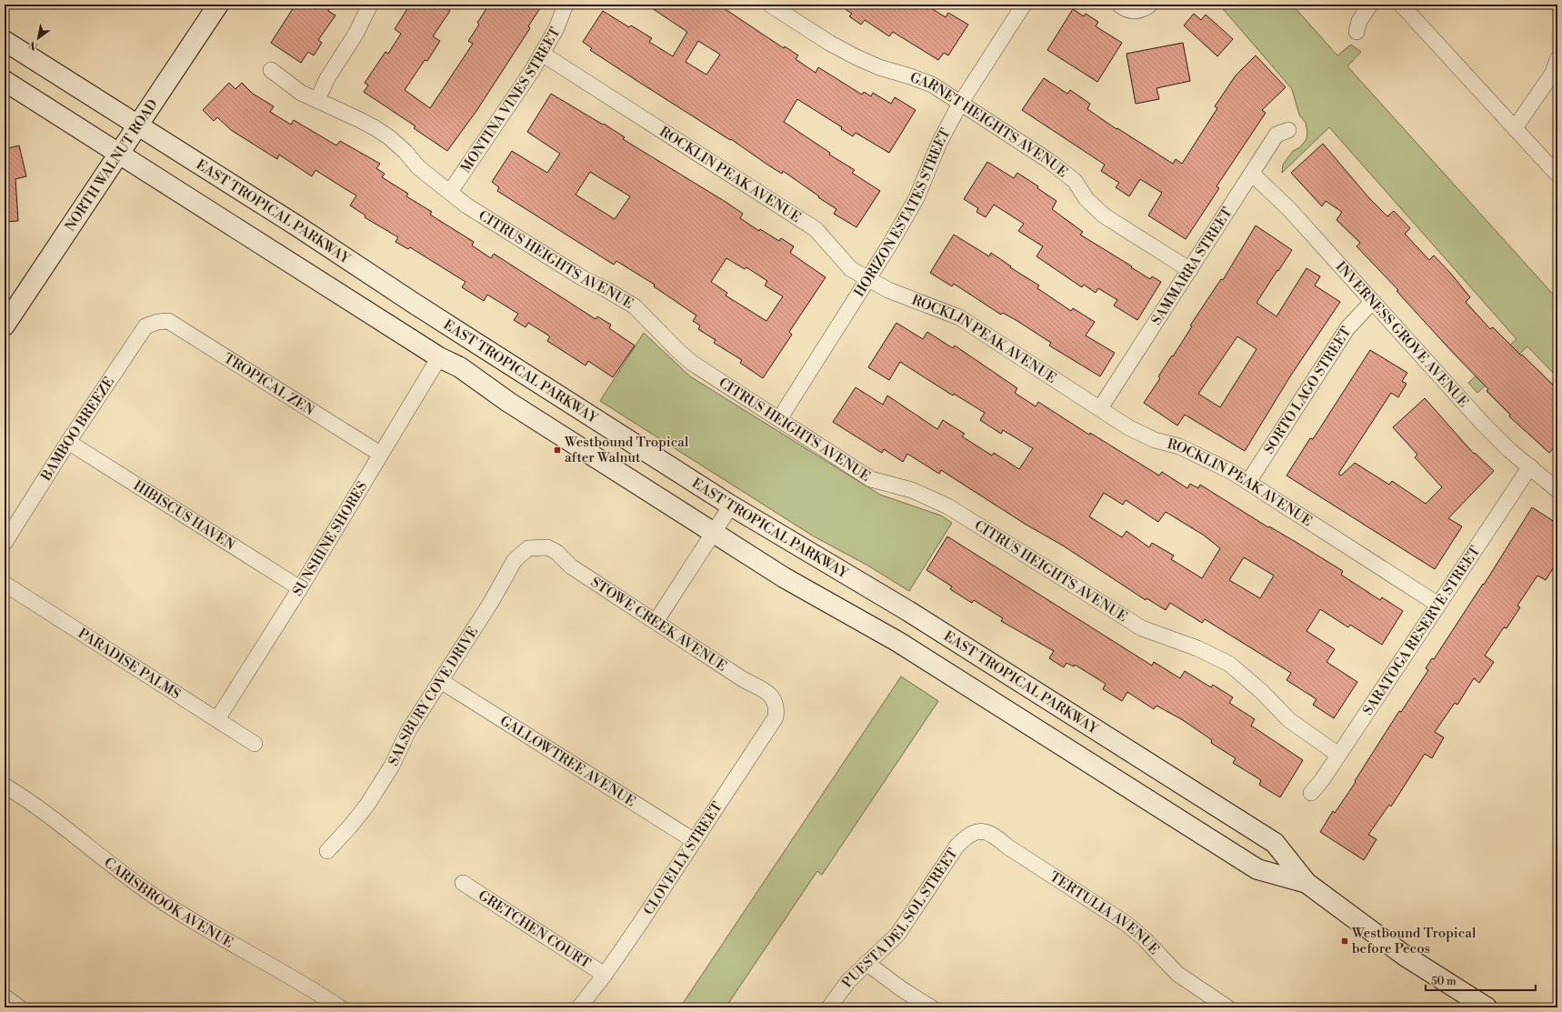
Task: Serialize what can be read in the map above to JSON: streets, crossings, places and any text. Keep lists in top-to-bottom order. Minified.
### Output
{"streets":{"main road":["NORTH WALNUT ROAD","EAST TROPICAL PARKWAY"],"street":["MONTINA VINES STREET","GARNET HEIGHTS AVENUE","ROCKLIN PEAK AVENUE","HORIZON ESTATES STREET","CITRUS HEIGHTS AVENUE","SAMMARRA STREET","INVERNESS GROVE AVENUE","TROPICAL ZEN","SORTO LAGO STREET","BAMBOO BREEZE","HIBISCUS HAVEN","SUNSHINE SHORES","STOWE CREEK AVENUE","SARATOGA RESERVE STREET","PARADISE PALMS","SALSBURY COVE DRIVE","GALLOWTREE AVENUE","CLOVELLY STREET","CARISBROOK AVENUE","TERTULIA AVENUE","PUESTA DEL SOL STREET","GRETCHEN COURT"]},"crossings":[["MONTINA VINES STREET","ROCKLIN PEAK AVENUE"],["MONTINA VINES STREET","CITRUS HEIGHTS AVENUE"],["GARNET HEIGHTS AVENUE","HORIZON ESTATES STREET"],["GARNET HEIGHTS AVENUE","SAMMARRA STREET"],["NORTH WALNUT ROAD","EAST TROPICAL PARKWAY"],["ROCKLIN PEAK AVENUE","HORIZON ESTATES STREET"],["ROCKLIN PEAK AVENUE","SAMMARRA STREET"],["ROCKLIN PEAK AVENUE","SORTO LAGO STREET"],["ROCKLIN PEAK AVENUE","SARATOGA RESERVE STREET"],["EAST TROPICAL PARKWAY","SUNSHINE SHORES"],["HORIZON ESTATES STREET","CITRUS HEIGHTS AVENUE"],["CITRUS HEIGHTS AVENUE","SARATOGA RESERVE STREET"],["SAMMARRA STREET","INVERNESS GROVE AVENUE"],["INVERNESS GROVE AVENUE","SORTO LAGO STREET"],["INVERNESS GROVE AVENUE","SARATOGA RESERVE STREET"],["TROPICAL ZEN","BAMBOO BREEZE"],["TROPICAL ZEN","SUNSHINE SHORES"],["BAMBOO BREEZE","HIBISCUS HAVEN"],["HIBISCUS HAVEN","SUNSHINE SHORES"],["SUNSHINE SHORES","PARADISE PALMS"],["STOWE CREEK AVENUE","SALSBURY COVE DRIVE"],["STOWE CREEK AVENUE","CLOVELLY STREET"],["SALSBURY COVE DRIVE","GALLOWTREE AVENUE"],["GALLOWTREE AVENUE","CLOVELLY STREET"],["CLOVELLY STREET","GRETCHEN COURT"],["TERTULIA AVENUE","PUESTA DEL SOL STREET"]],"places":{"transit":["Westbound Tropical after Walnut","Westbound Tropical before Pecos"]},"scale_bar":"50 m","north":"bottom left"}
